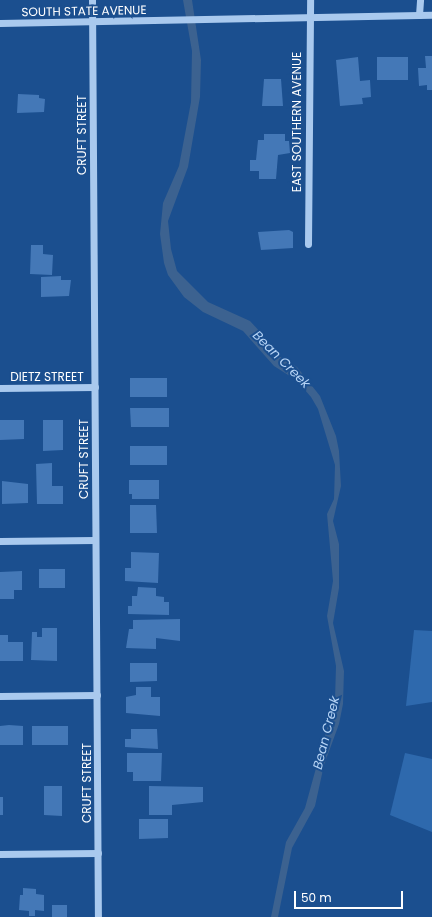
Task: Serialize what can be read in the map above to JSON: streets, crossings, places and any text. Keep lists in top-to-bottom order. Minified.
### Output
{"streets":{"street":["SOUTH STATE AVENUE","EAST SOUTHERN AVENUE","CRUFT STREET","DIETZ STREET"]},"crossings":[["SOUTH STATE AVENUE","EAST SOUTHERN AVENUE"],["SOUTH STATE AVENUE","CRUFT STREET"],["CRUFT STREET","DIETZ STREET"]],"water":["Bean Creek"],"scale_bar":"50 m"}
